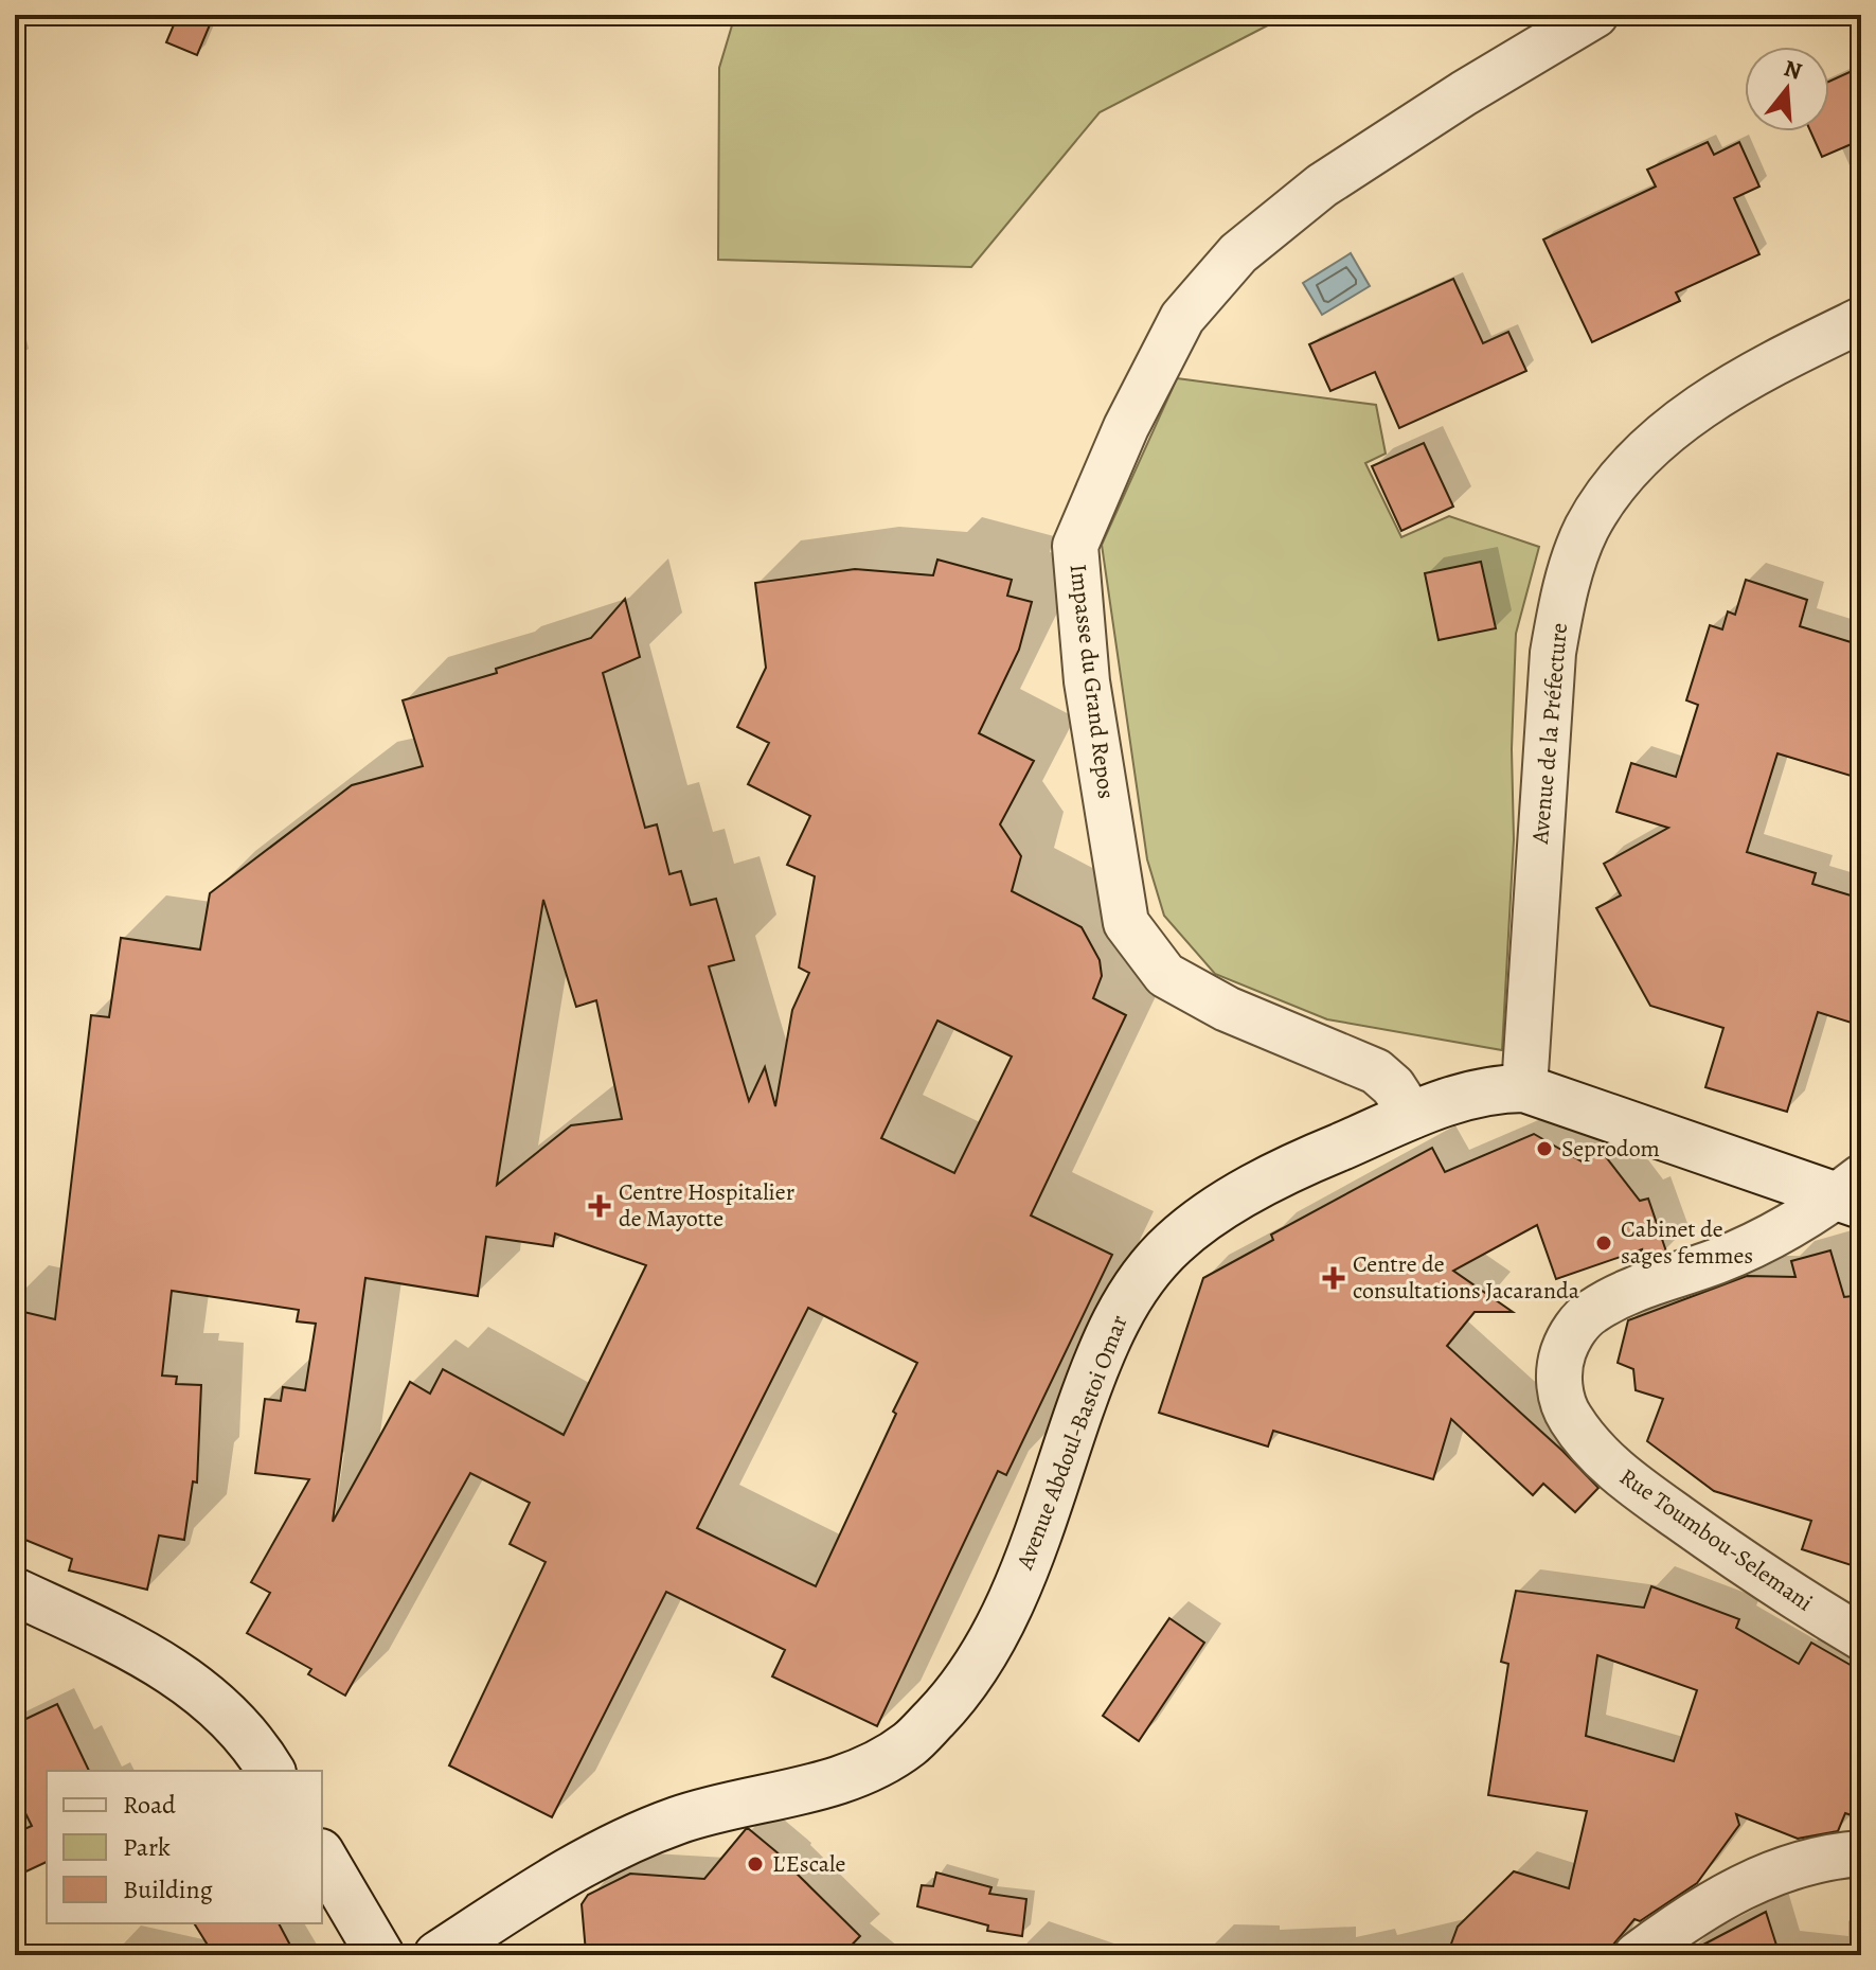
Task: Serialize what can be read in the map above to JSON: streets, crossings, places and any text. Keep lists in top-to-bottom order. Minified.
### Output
{"streets":{"street":["Impasse du Grand Repos","Avenue de la Préfecture","Avenue Abdoul-Bastoi Omar","Rue Toumbou-Selemani"]},"crossings":[["Impasse du Grand Repos","Avenue Abdoul-Bastoi Omar"],["Avenue de la Préfecture","Avenue Abdoul-Bastoi Omar"],["Avenue Abdoul-Bastoi Omar","Rue Toumbou-Selemani"]],"places":{"other":["Seprodom","Cabinet de sages femmes","L'Escale"],"health":["Centre Hospitalier de Mayotte","Centre de consultations Jacaranda"]},"legend":["Road","Park","Building"],"north":"top"}
